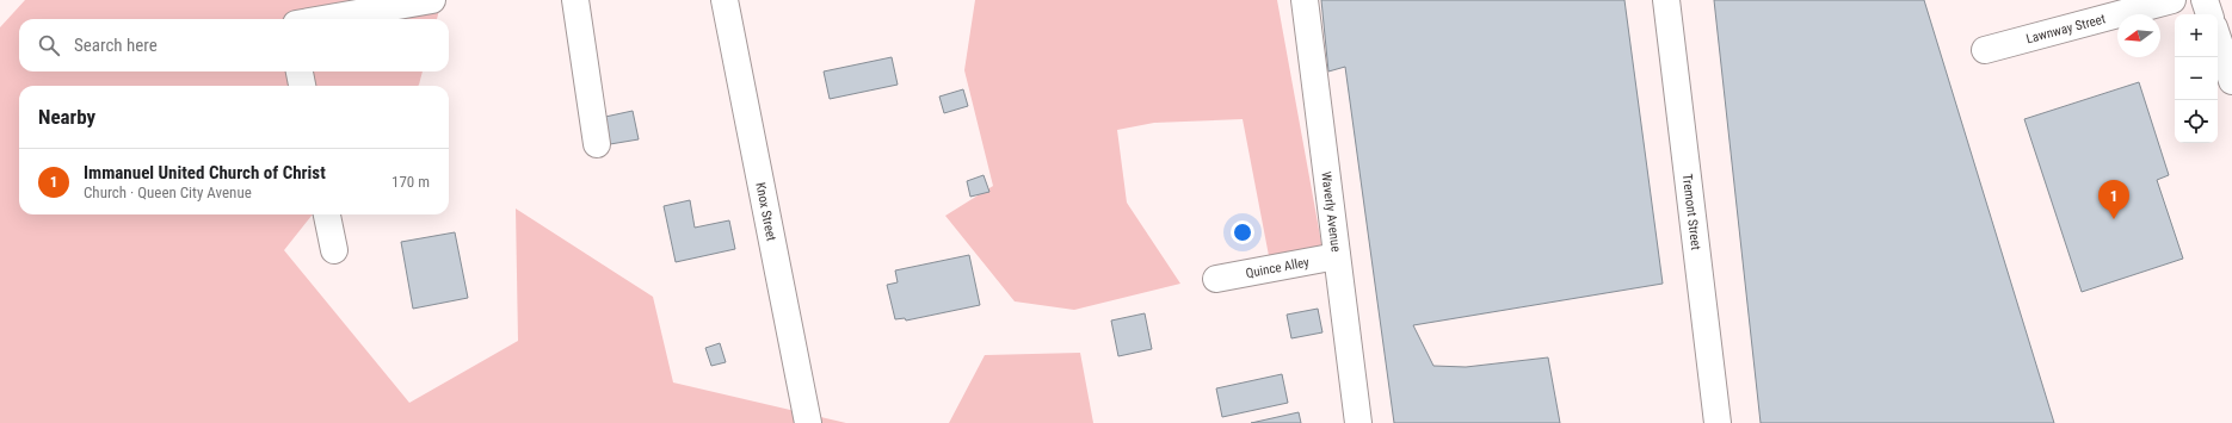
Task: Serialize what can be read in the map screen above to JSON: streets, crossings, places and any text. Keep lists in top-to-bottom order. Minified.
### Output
{"streets":{"street":["Lawnway Street","Knox Street","Waverly Avenue","Tremont Street","Quince Alley"]},"crossings":[["Waverly Avenue","Quince Alley"]],"north":"left","page":{"map_buttons":["+","−"],"search":"Search here","heading":"Nearby","list":[{"mark":"1","name":"Immanuel United Church of Christ","note":"Church · Queen City Avenue","value":"170 m"}],"pins":"1"}}
